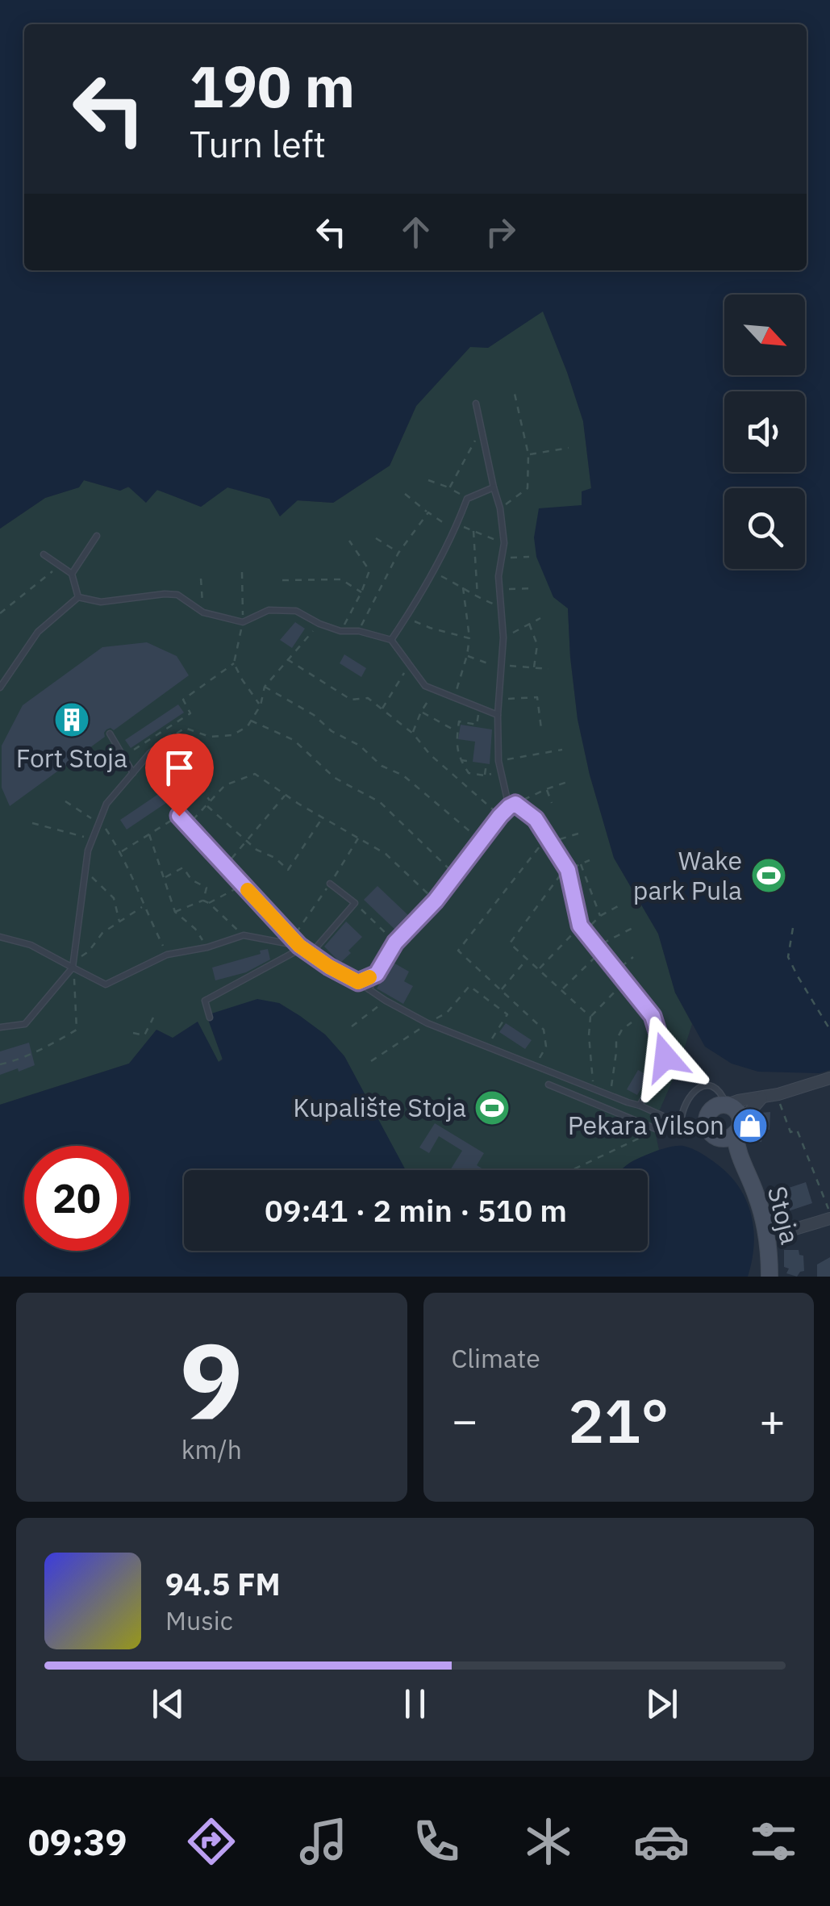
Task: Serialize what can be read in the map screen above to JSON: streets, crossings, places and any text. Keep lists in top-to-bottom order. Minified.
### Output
{"streets":{"main road":["Stoja"]},"places":{"building":["Fort Stoja"],"sports":["Wake park Pula","Kupalište Stoja"],"shop":["Pekara Vilson"]},"north":"bottom right","page":{"turn":["190 m","Turn left"],"limit":"20","trip":"09:41 · 2 min · 510 m","tile":[["9","km/h"],"Climate"],"heat":["−","21°","+"],"song":["94.5 FM","Music"],"tabs":"09:39"}}
